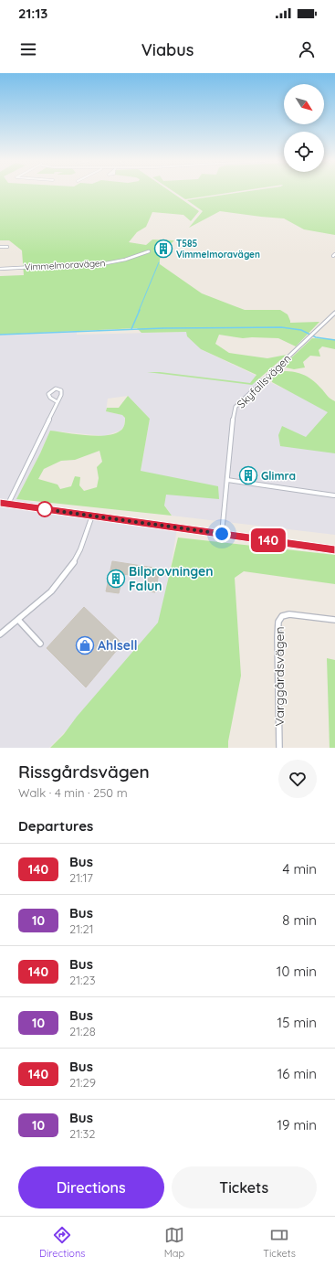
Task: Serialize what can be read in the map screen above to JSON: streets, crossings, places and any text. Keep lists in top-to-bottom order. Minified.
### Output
{"streets":{"street":["Vimmelmoravägen","Skyfallsvägen","Varggårdsvägen"]},"places":{"building":["T585 Vimmelmoravägen","Glimra","Bilprovningen Falun"],"shop":["Ahlsell"]},"lines":["bus line 140"],"north":"bottom right","page":{"status":"21:13","header":"Viabus","on_map":"140","heading":[["Rissgårdsvägen","Walk · 4 min · 250 m"],"Departures"],"list":[{"mark":"140","name":"Bus","note":"21:17","value":"4 min"},{"mark":"10","name":"Bus","note":"21:21","value":"8 min"},{"mark":"140","name":"Bus","note":"21:23","value":"10 min"},{"mark":"10","name":"Bus","note":"21:28","value":"15 min"},{"mark":"140","name":"Bus","note":"21:29","value":"16 min"},{"mark":"10","name":"Bus","note":"21:32","value":"19 min"}],"buttons":["Directions","Tickets"],"tabs":["Directions","Map","Tickets"]}}
